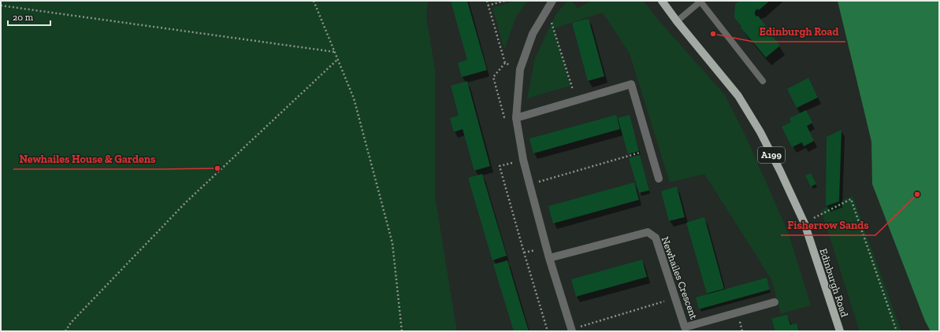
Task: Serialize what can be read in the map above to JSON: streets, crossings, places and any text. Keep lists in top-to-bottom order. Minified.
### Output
{"streets":{"main road":["A199","Edinburgh Road"],"street":["Newhailes Crescent"]},"places":["Edinburgh Road","Newhailes House & Gardens","Fisherrow Sands"],"scale_bar":"20 m"}
